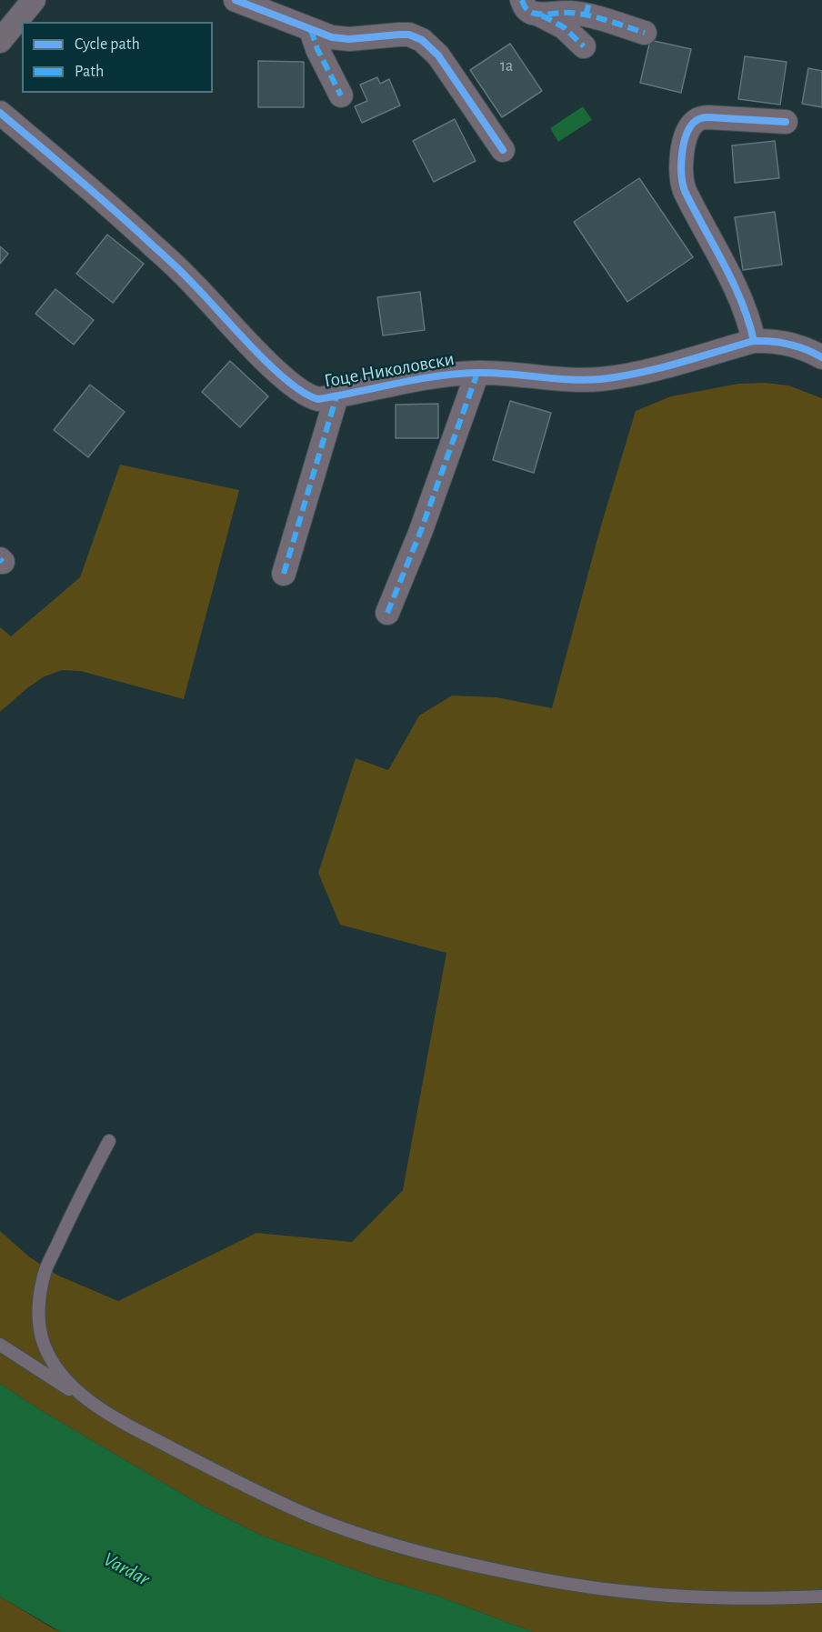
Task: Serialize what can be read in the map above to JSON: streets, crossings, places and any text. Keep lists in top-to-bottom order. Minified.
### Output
{"streets":{"street":["Гоце Николовски"]},"water":["Vardar"],"house_numbers":["1а"],"legend":["Cycle path","Path"]}
